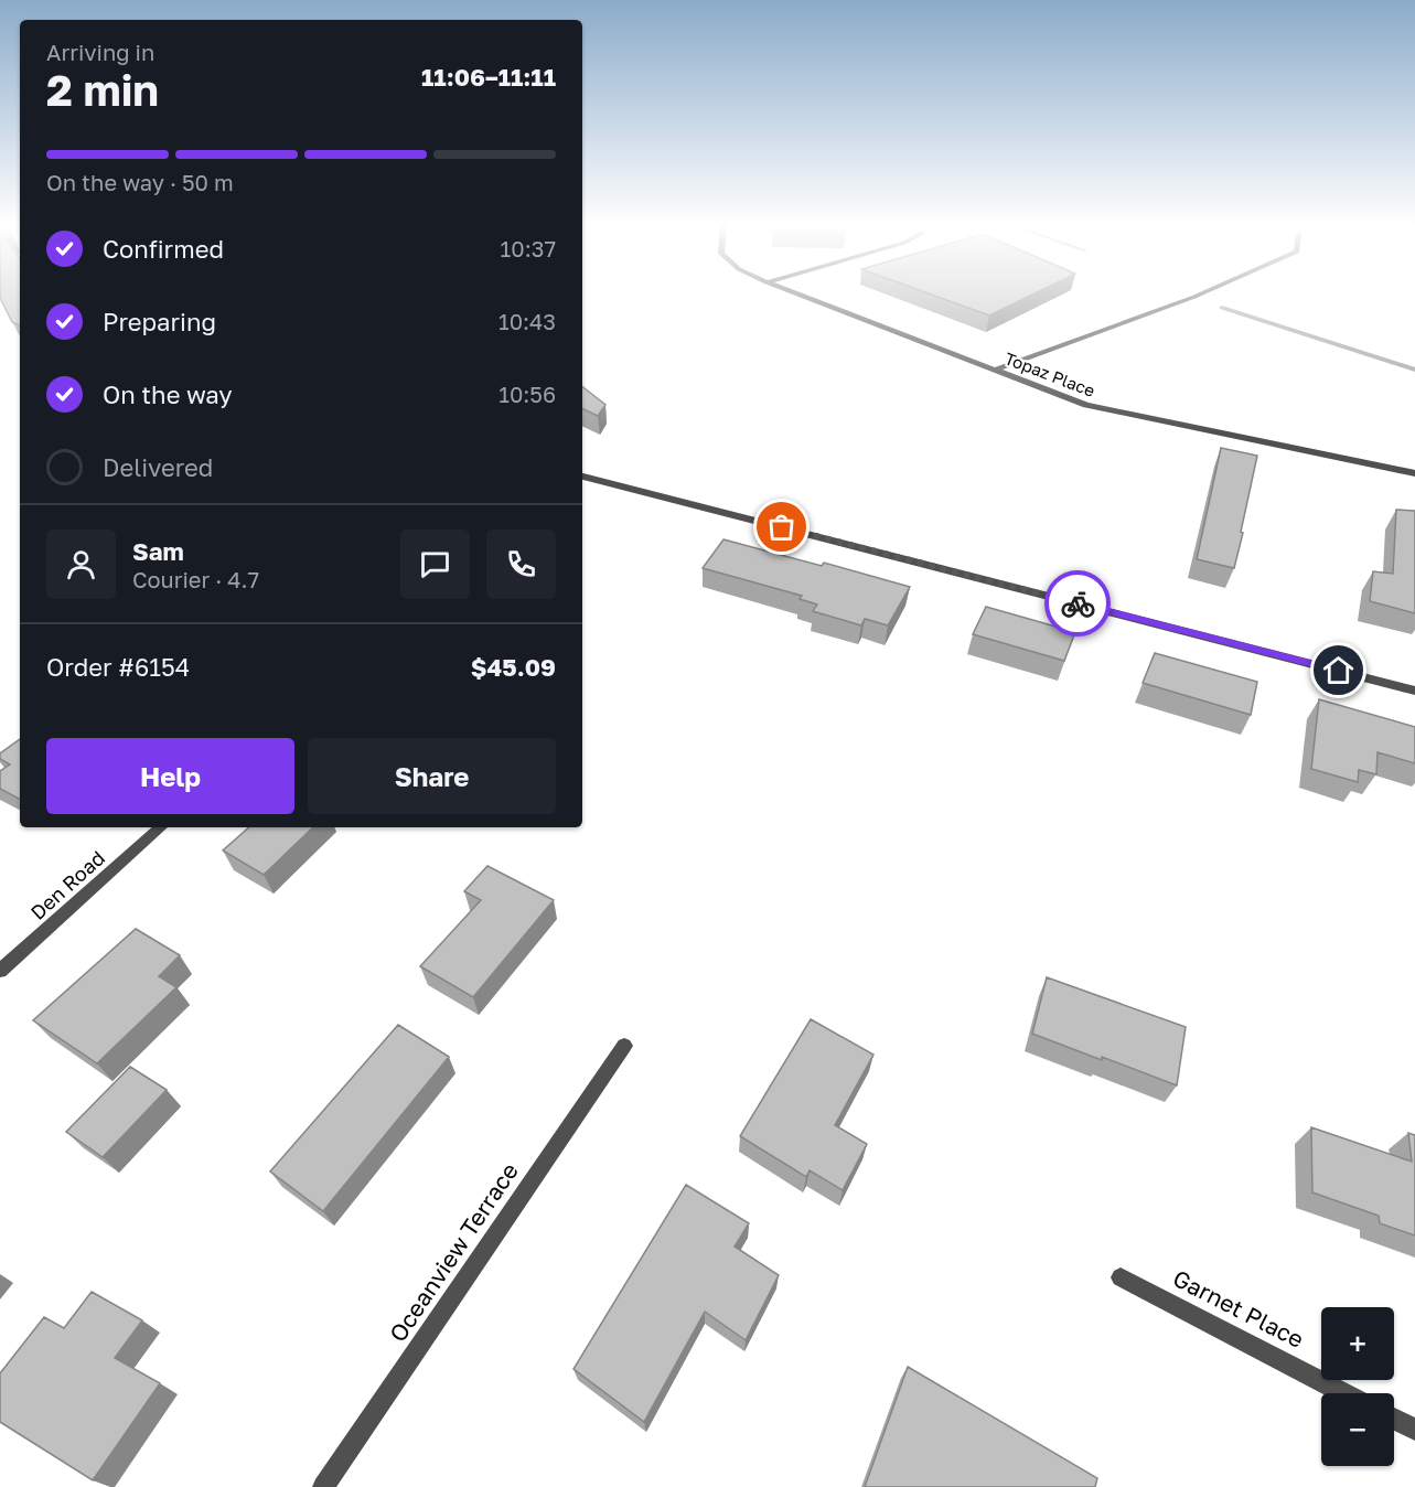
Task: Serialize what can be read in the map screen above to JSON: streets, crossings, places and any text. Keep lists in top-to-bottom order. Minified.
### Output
{"streets":{"street":["Topaz Place","Den Road","Oceanview Terrace","Garnet Place"]},"page":{"heading":["2 min","Arriving in","11:06–11:11"],"panel":["Sam","Courier · 4.7","Order #6154","$45.09"],"bar":"On the way · 50 m","list":[["Confirmed","10:37"],["Preparing","10:43"],["On the way","10:56"],"Delivered"],"buttons":["Help","Share"],"map_buttons":["+","−"]}}
